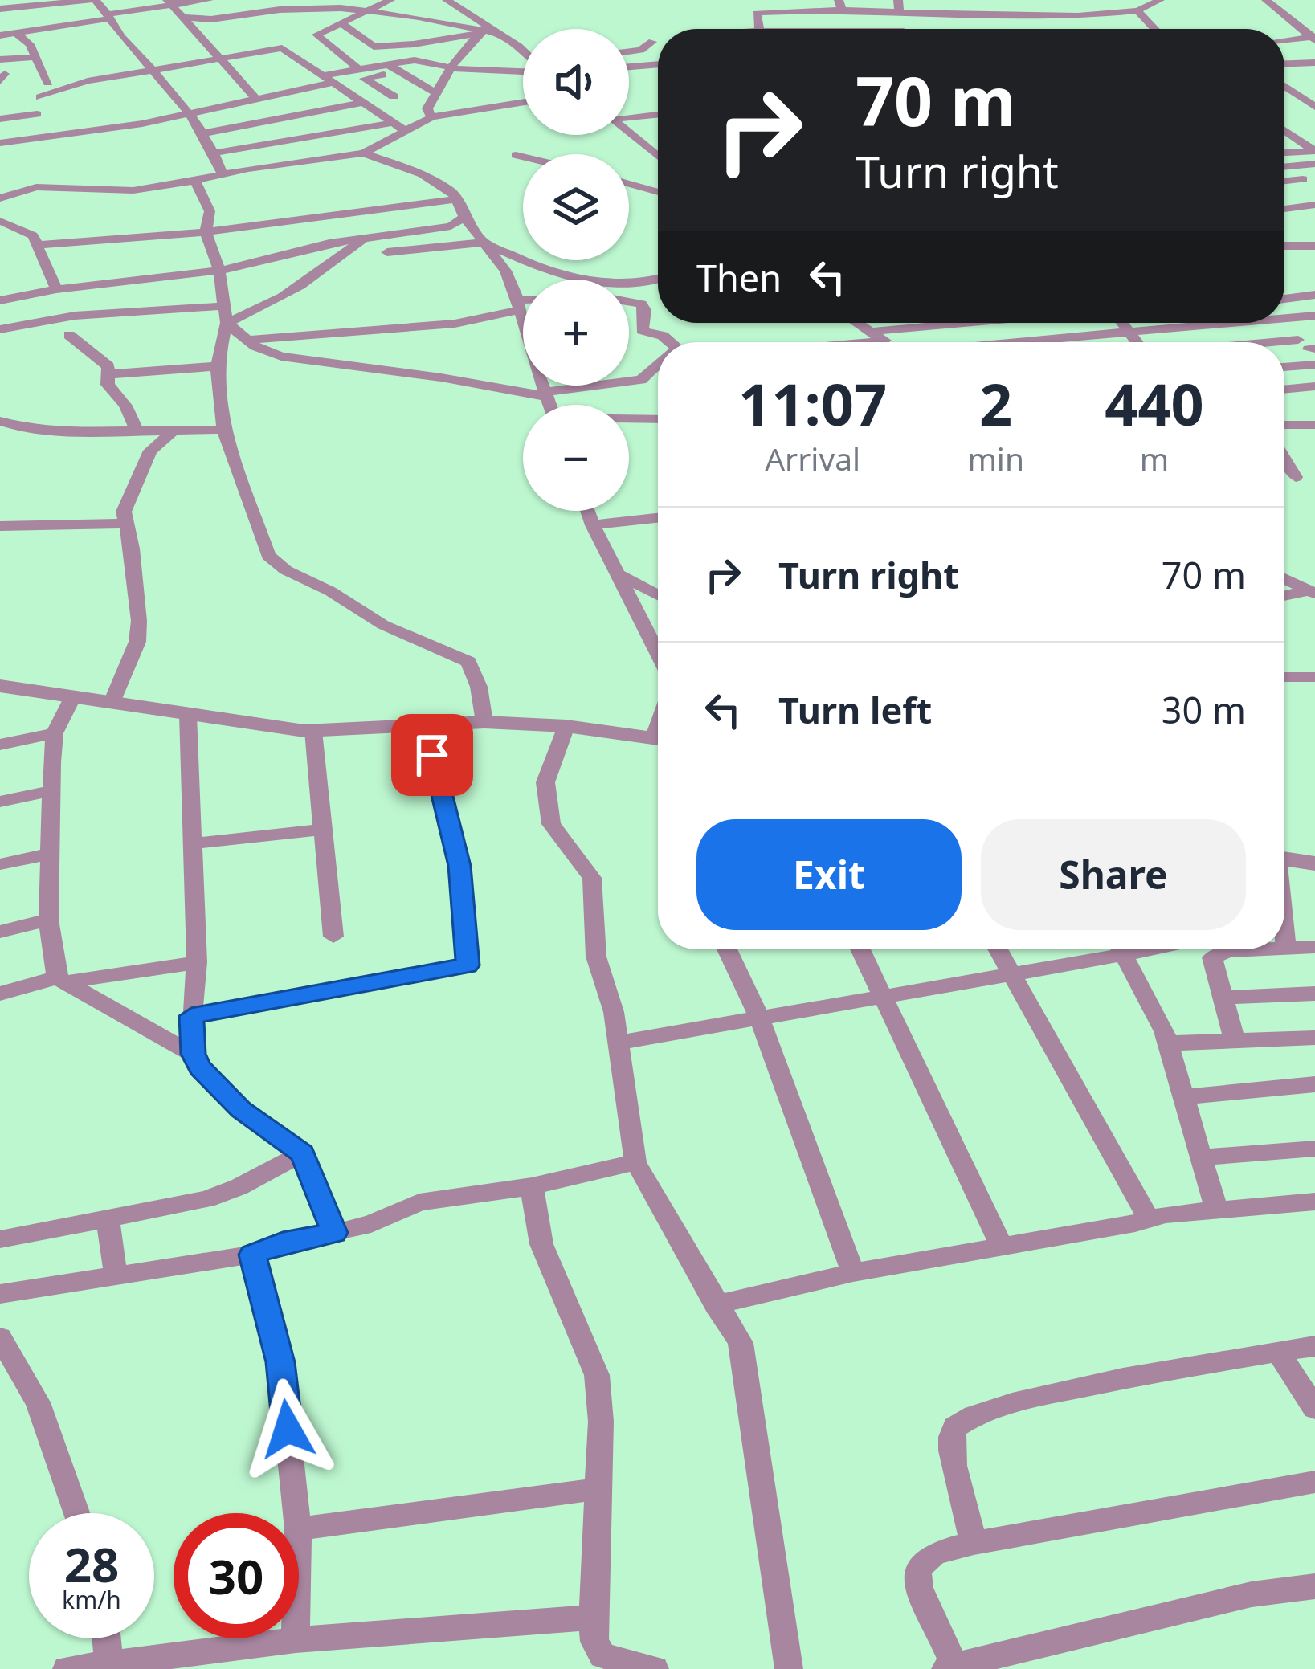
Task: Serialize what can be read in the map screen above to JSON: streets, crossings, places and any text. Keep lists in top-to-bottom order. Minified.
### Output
{"page":{"map_buttons":["+","−"],"turn":["70 m","Turn right"],"then":"Then","eta":["11:07","Arrival","2","min","440","m"],"list":[{"name":"Turn right","value":"70 m"},{"name":"Turn left","value":"30 m"}],"buttons":["Exit","Share"],"speed":"28 km/h","limit":"30"}}
